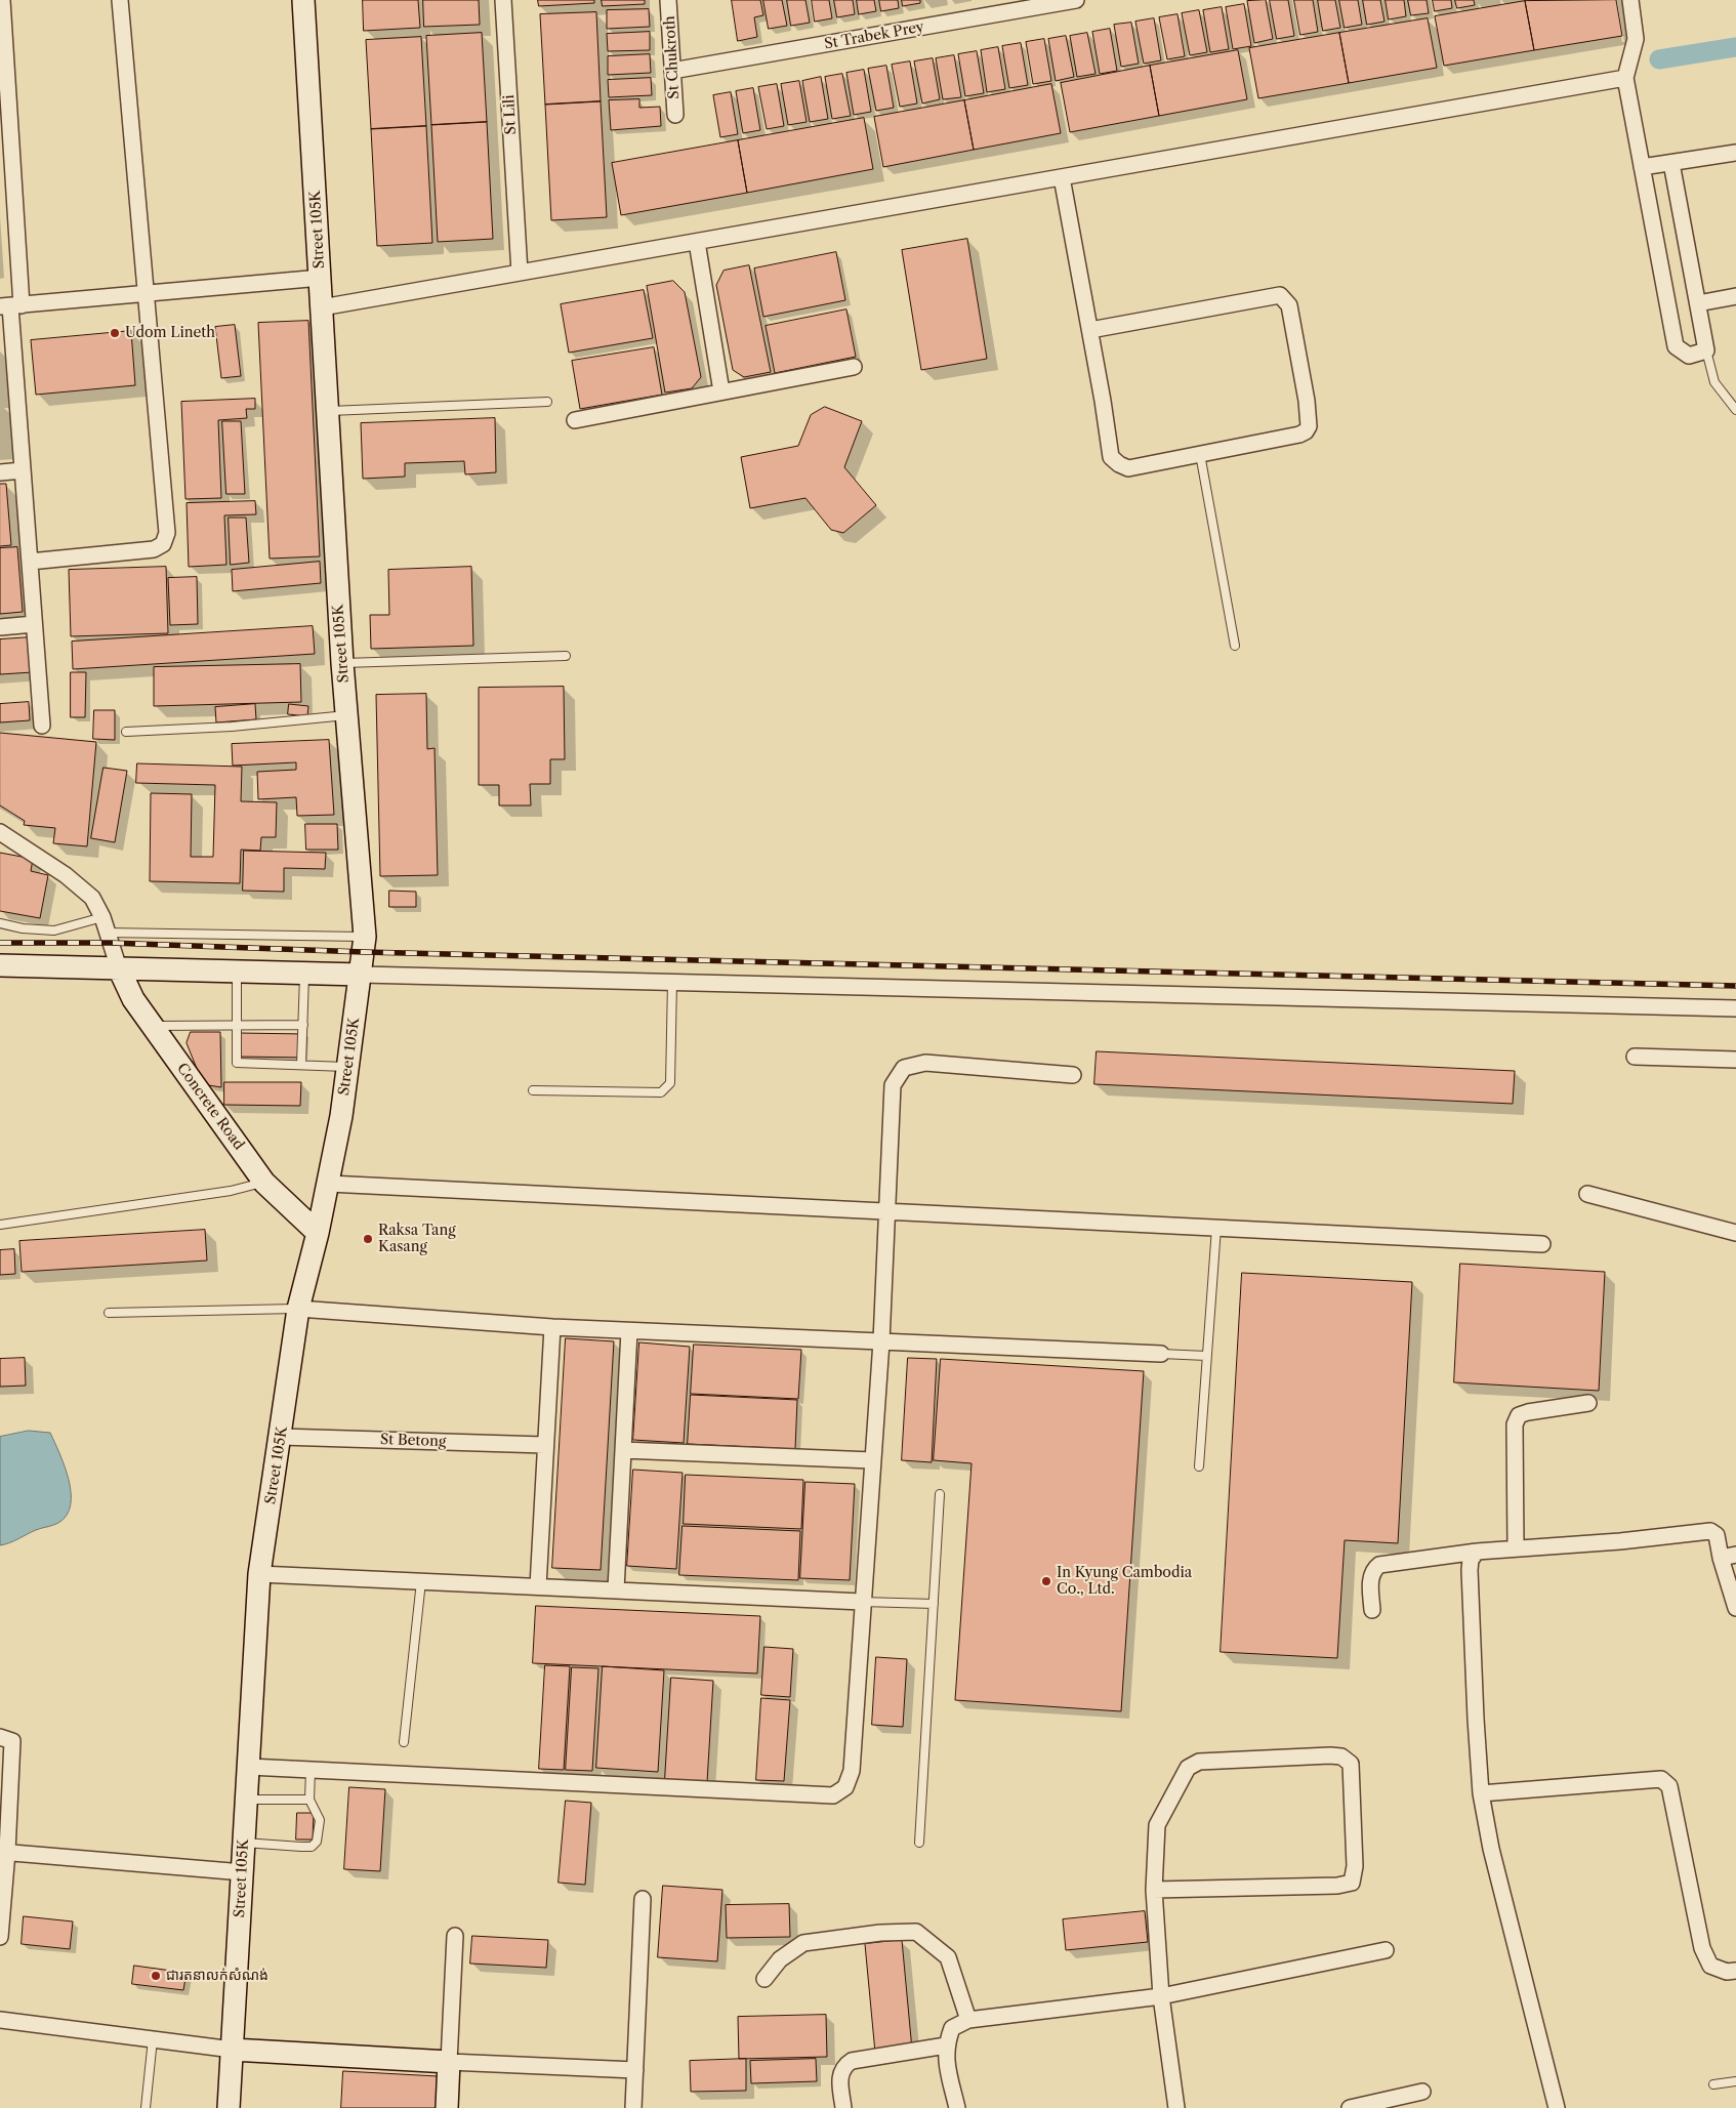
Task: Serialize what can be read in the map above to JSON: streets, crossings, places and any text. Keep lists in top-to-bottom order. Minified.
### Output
{"streets":{"main road":["Street 105K","Concrete Road"],"street":["St Trabek Prey","St Chukroth","St Betong"]},"crossings":[["St Trabek Prey","St Chukroth"],["Street 105K","Concrete Road"],["Street 105K","St Betong"]],"places":["Udom Lineth","Raksa Tang Kasang","In Kyung Cambodia Co., Ltd.","ជារតនាលក់សំណង់"]}
